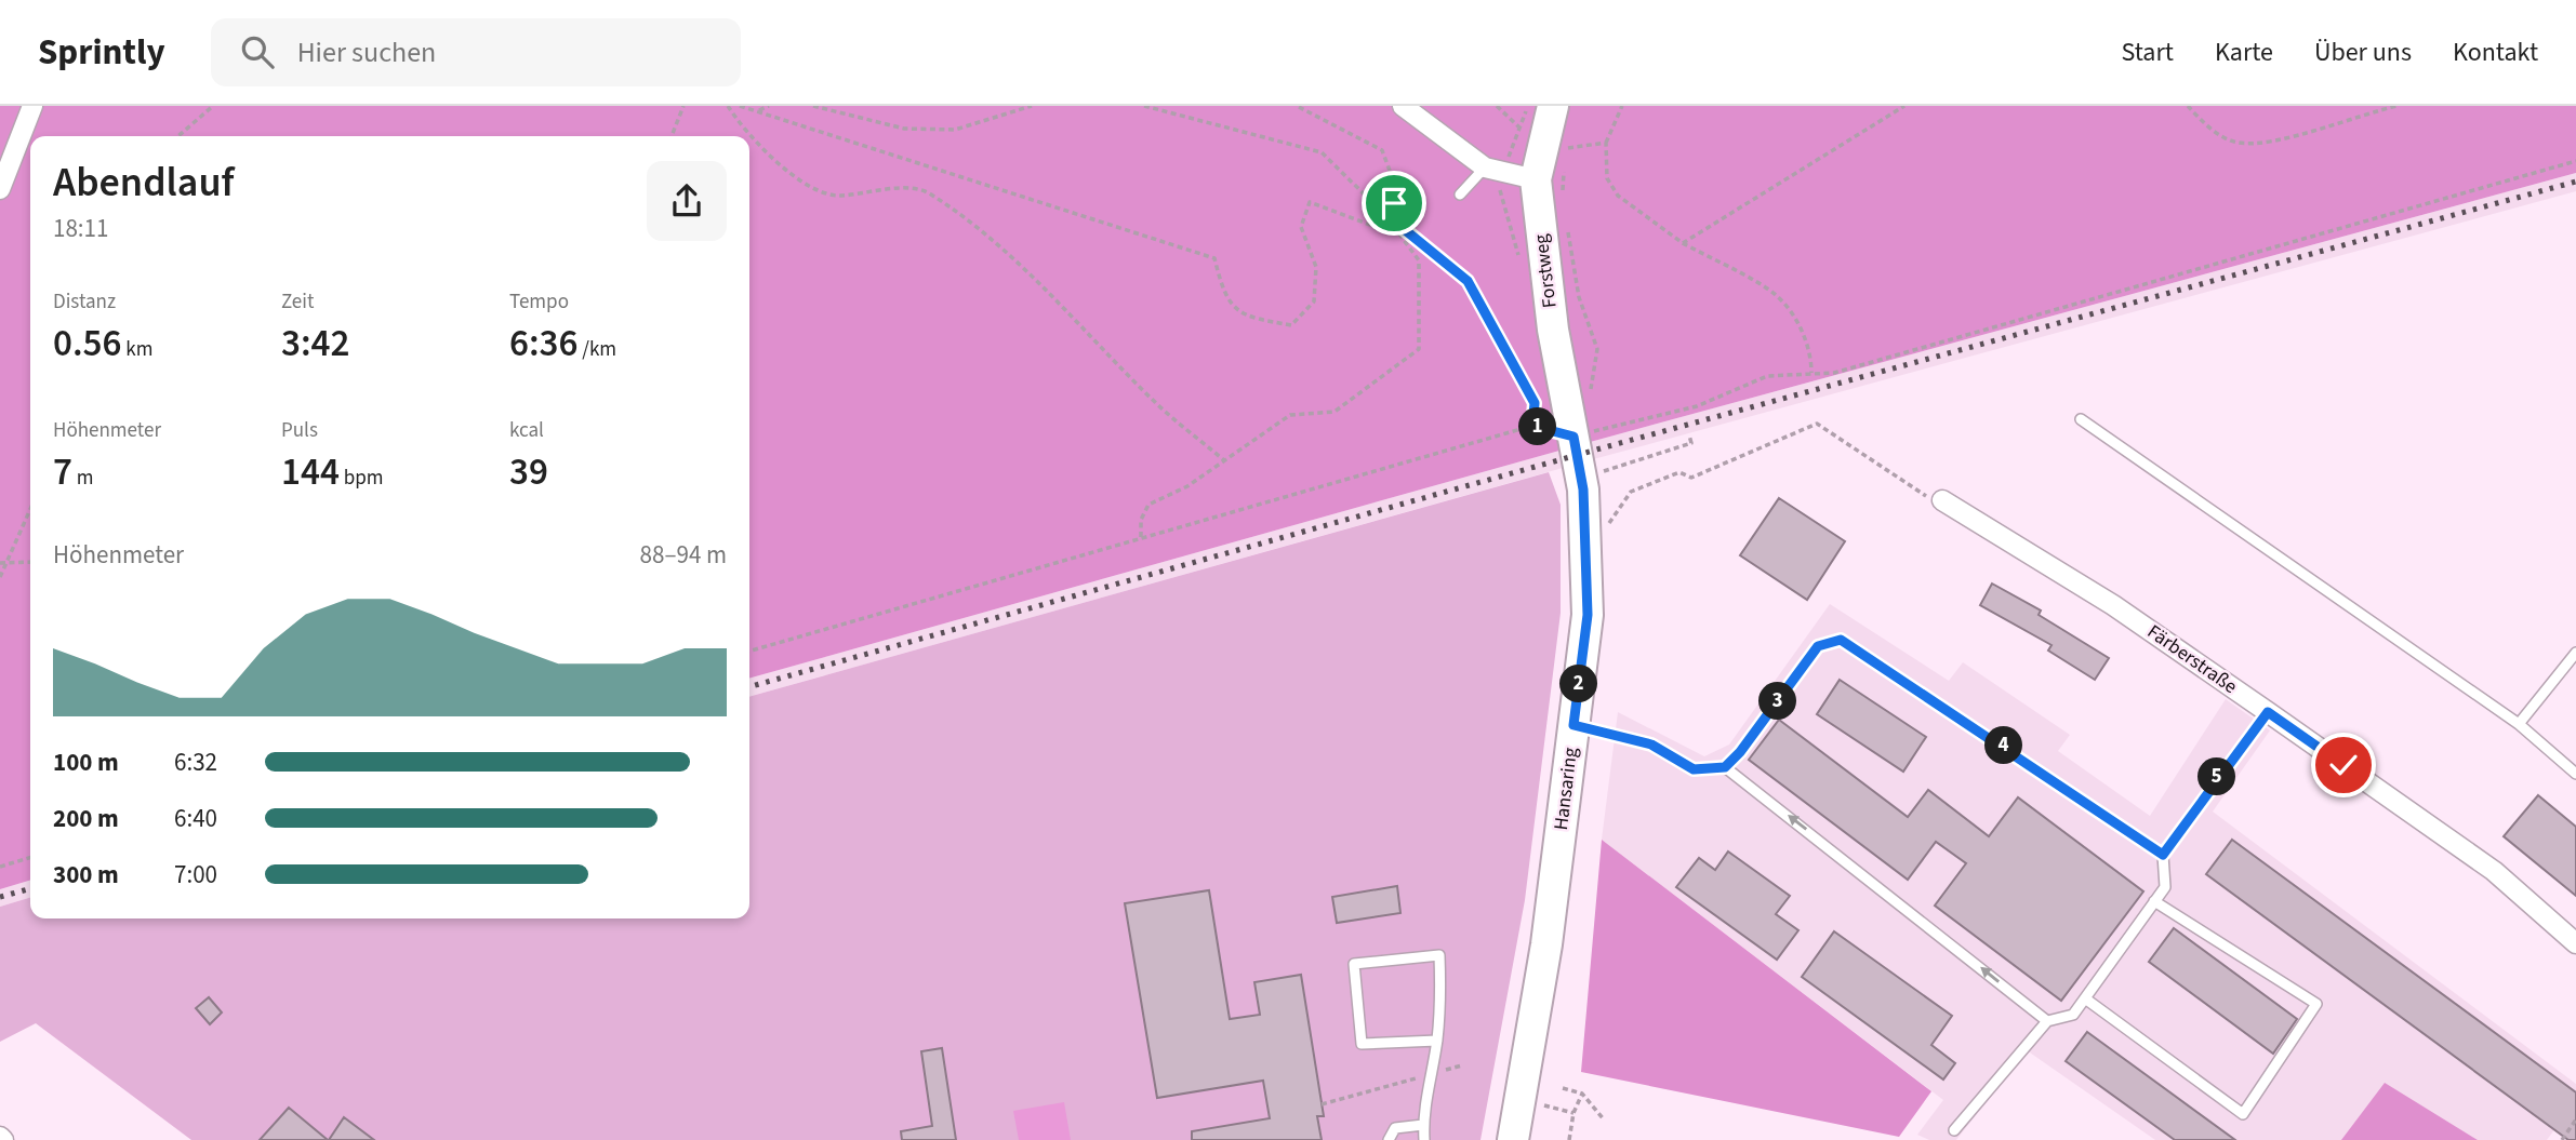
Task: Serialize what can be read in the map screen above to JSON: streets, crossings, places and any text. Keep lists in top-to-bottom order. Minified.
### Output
{"streets":{"main road":["Forstweg","Hansaring"],"street":["Färberstraße"]},"crossings":[["Forstweg","Hansaring"]],"page":{"header":"Sprintly","search":"Hier suchen","nav":["Start","Karte","Über uns","Kontakt"],"heading":["Abendlauf","18:11"],"stats":[["Distanz","0.56 km"],["Zeit","3:42"],["Tempo","6:36 /km"],["Höhenmeter","7 m"],["Puls","144 bpm"],["kcal","39"]],"pins":["1","2","3","4","5"],"chart":["Höhenmeter","88–94 m"],"list":[{"name":"100 m","note":"6:32"},{"name":"200 m","note":"6:40"},{"name":"300 m","note":"7:00"}]}}
